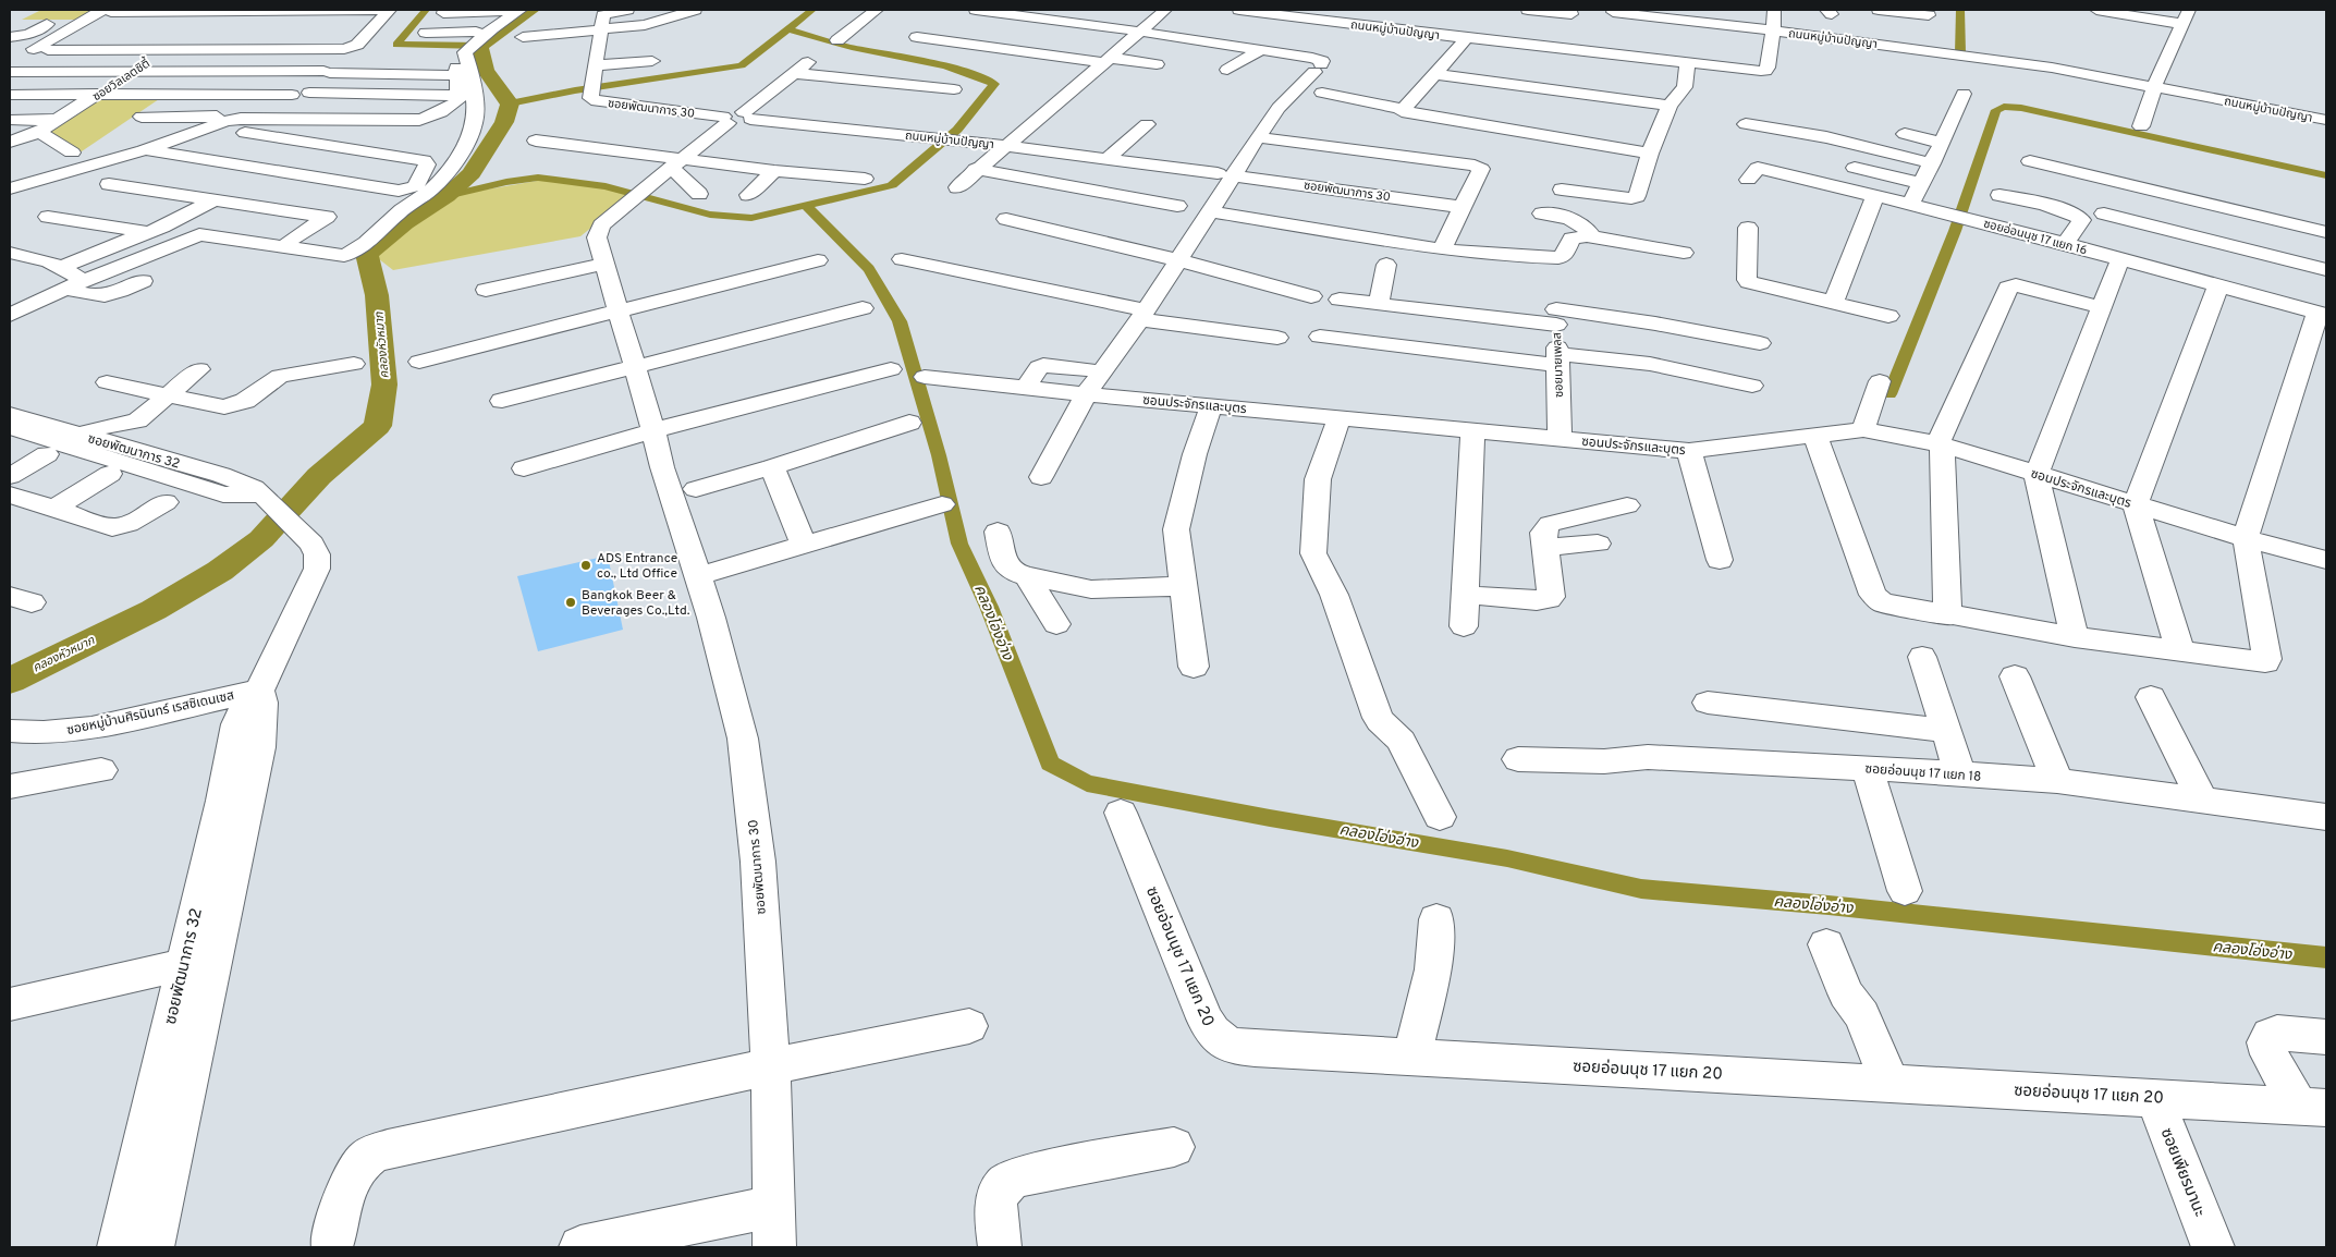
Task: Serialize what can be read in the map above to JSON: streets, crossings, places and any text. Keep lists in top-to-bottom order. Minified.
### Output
{"streets":{"street":["ถนนหมู่บ้านปัญญา","ซอยวิลเลตซิตี้","ซอยพัฒนาการ 30","ซอยอ่อนนุช 17 แยก 16","ซอยมายเพลส","ซอนประจักรและบุตร","ซอยพัฒนาการ 32","ซอยหมู่บ้านศิรนินทร์ เรสซิเดนเซส","ซอยอ่อนนุช 17 แยก 18","ซอยอ่อนนุช 17 แยก 20","ซอยเพียรมานะ"]},"crossings":[["ถนนหมู่บ้านปัญญา","ซอยพัฒนาการ 30"],["ซอยมายเพลส","ซอนประจักรและบุตร"],["ซอยพัฒนาการ 32","ซอยหมู่บ้านศิรนินทร์ เรสซิเดนเซส"],["ซอยอ่อนนุช 17 แยก 20","ซอยเพียรมานะ"]],"water":["คลองหัวหมาก","คลองโอ่งอ่าง"],"places":["ADS Entrance co., Ltd Office","Bangkok Beer & Beverages Co.,Ltd."]}
